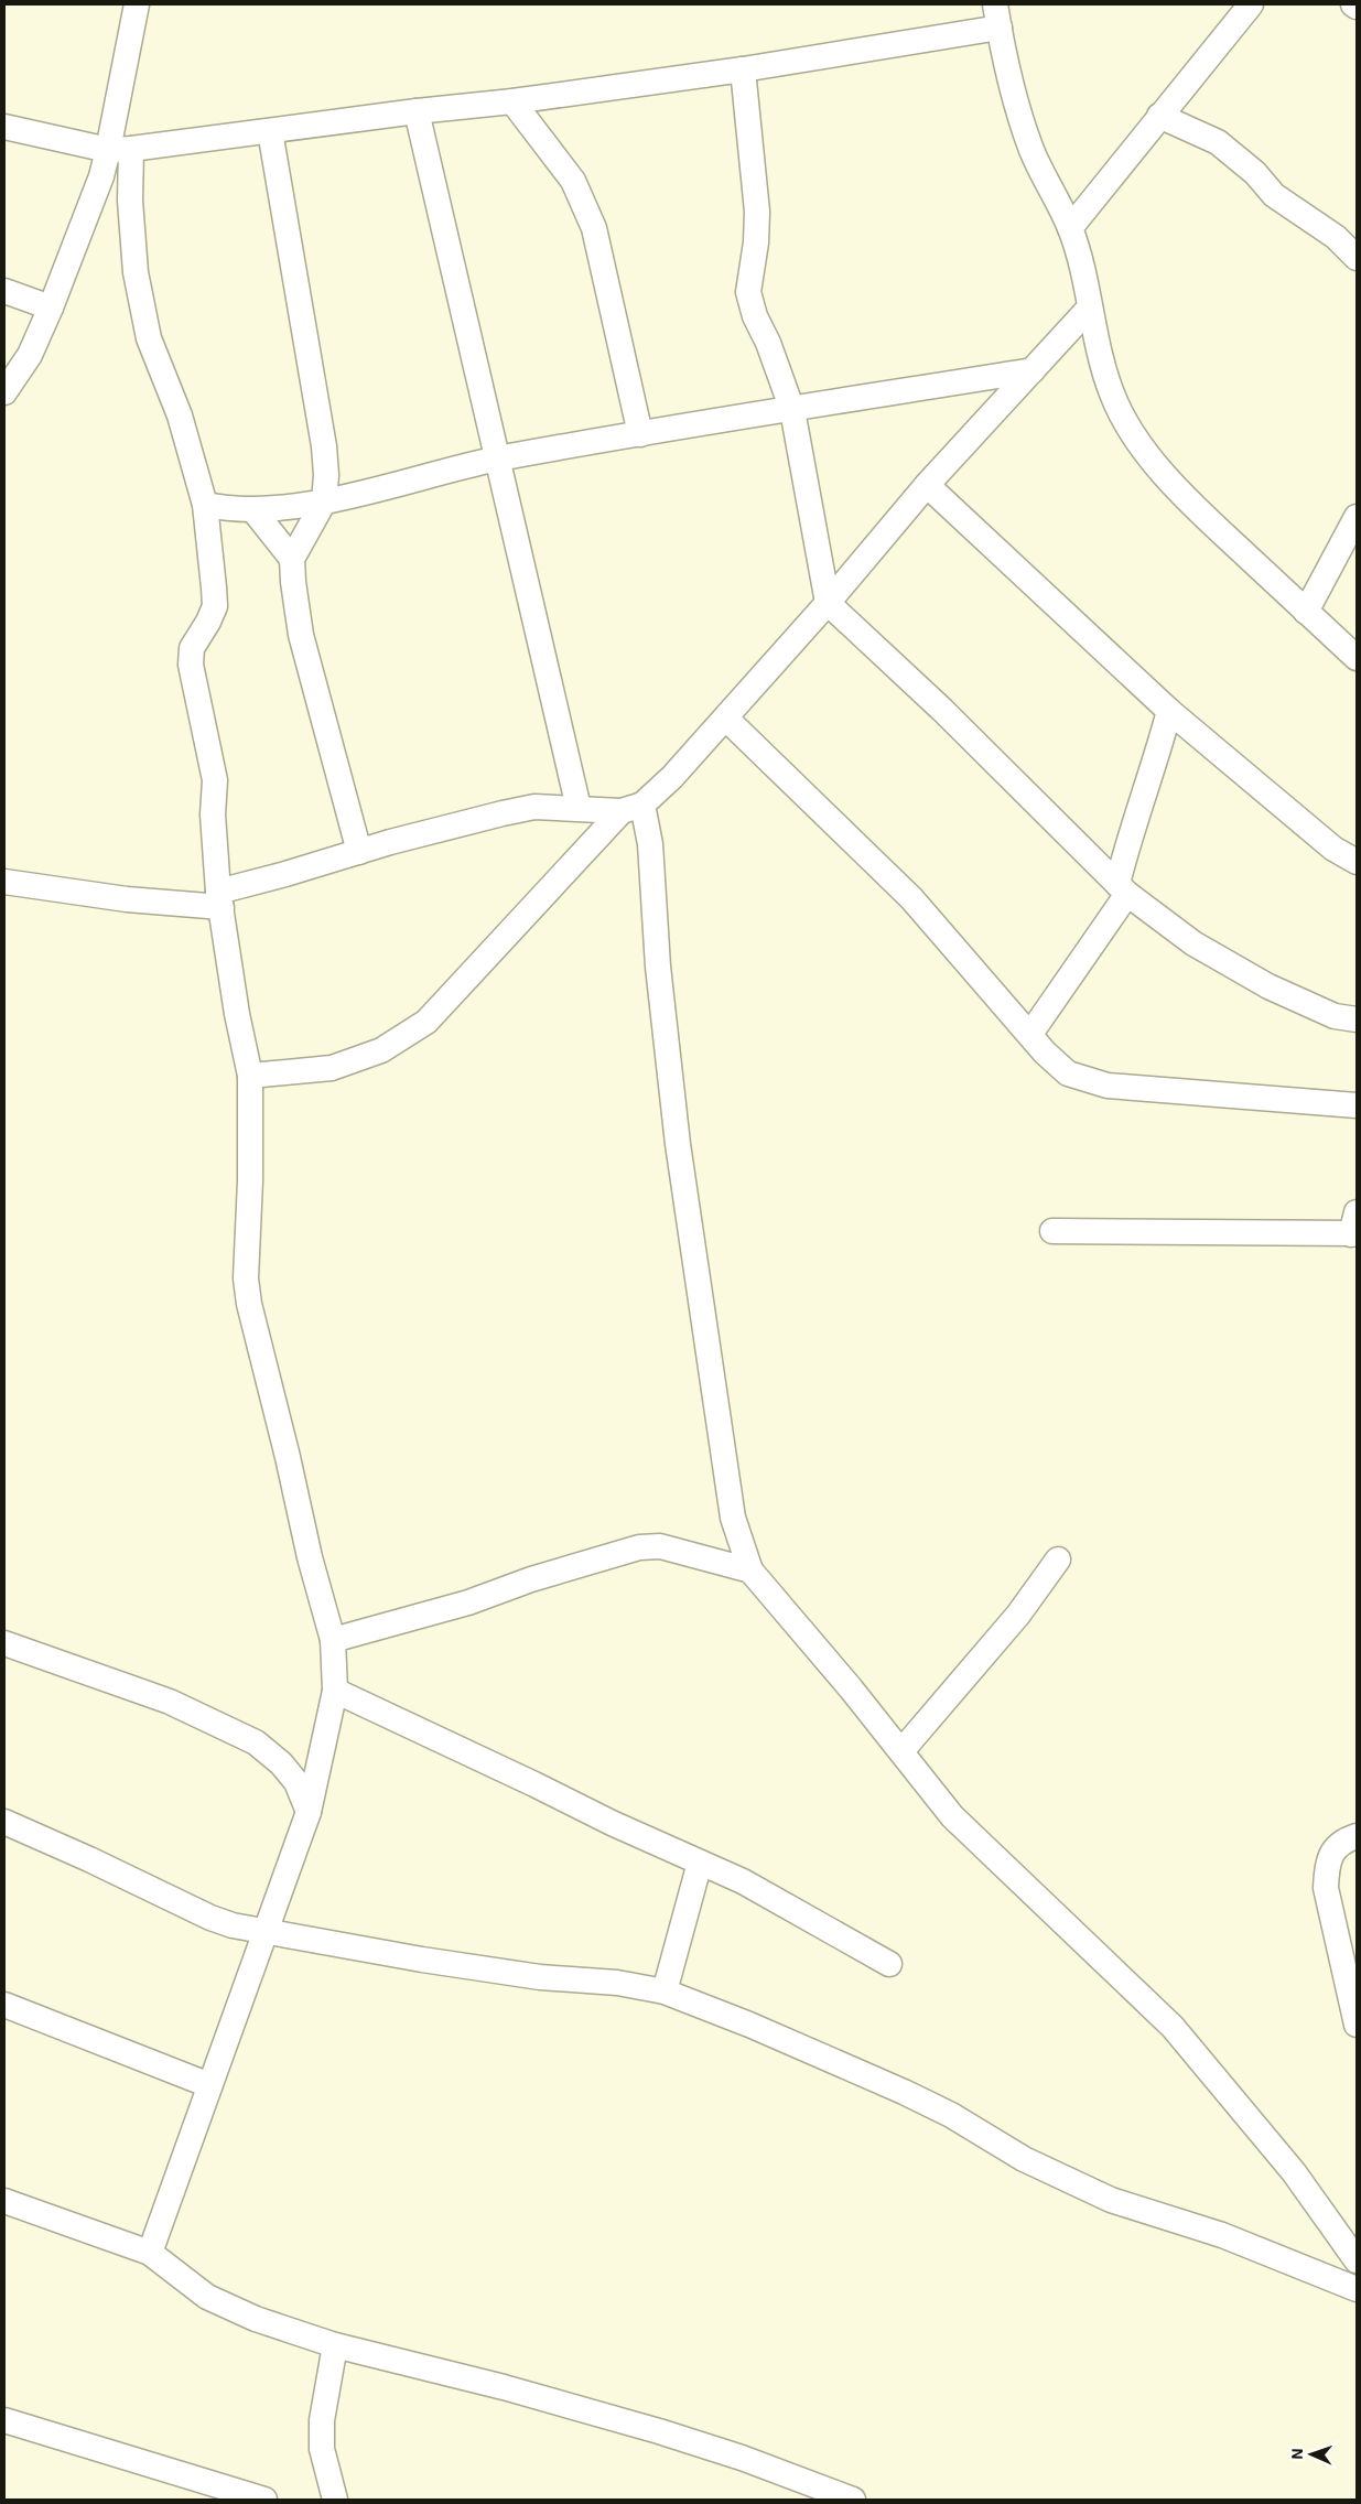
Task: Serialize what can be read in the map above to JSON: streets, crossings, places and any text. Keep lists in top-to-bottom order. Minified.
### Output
{"north":"left"}
